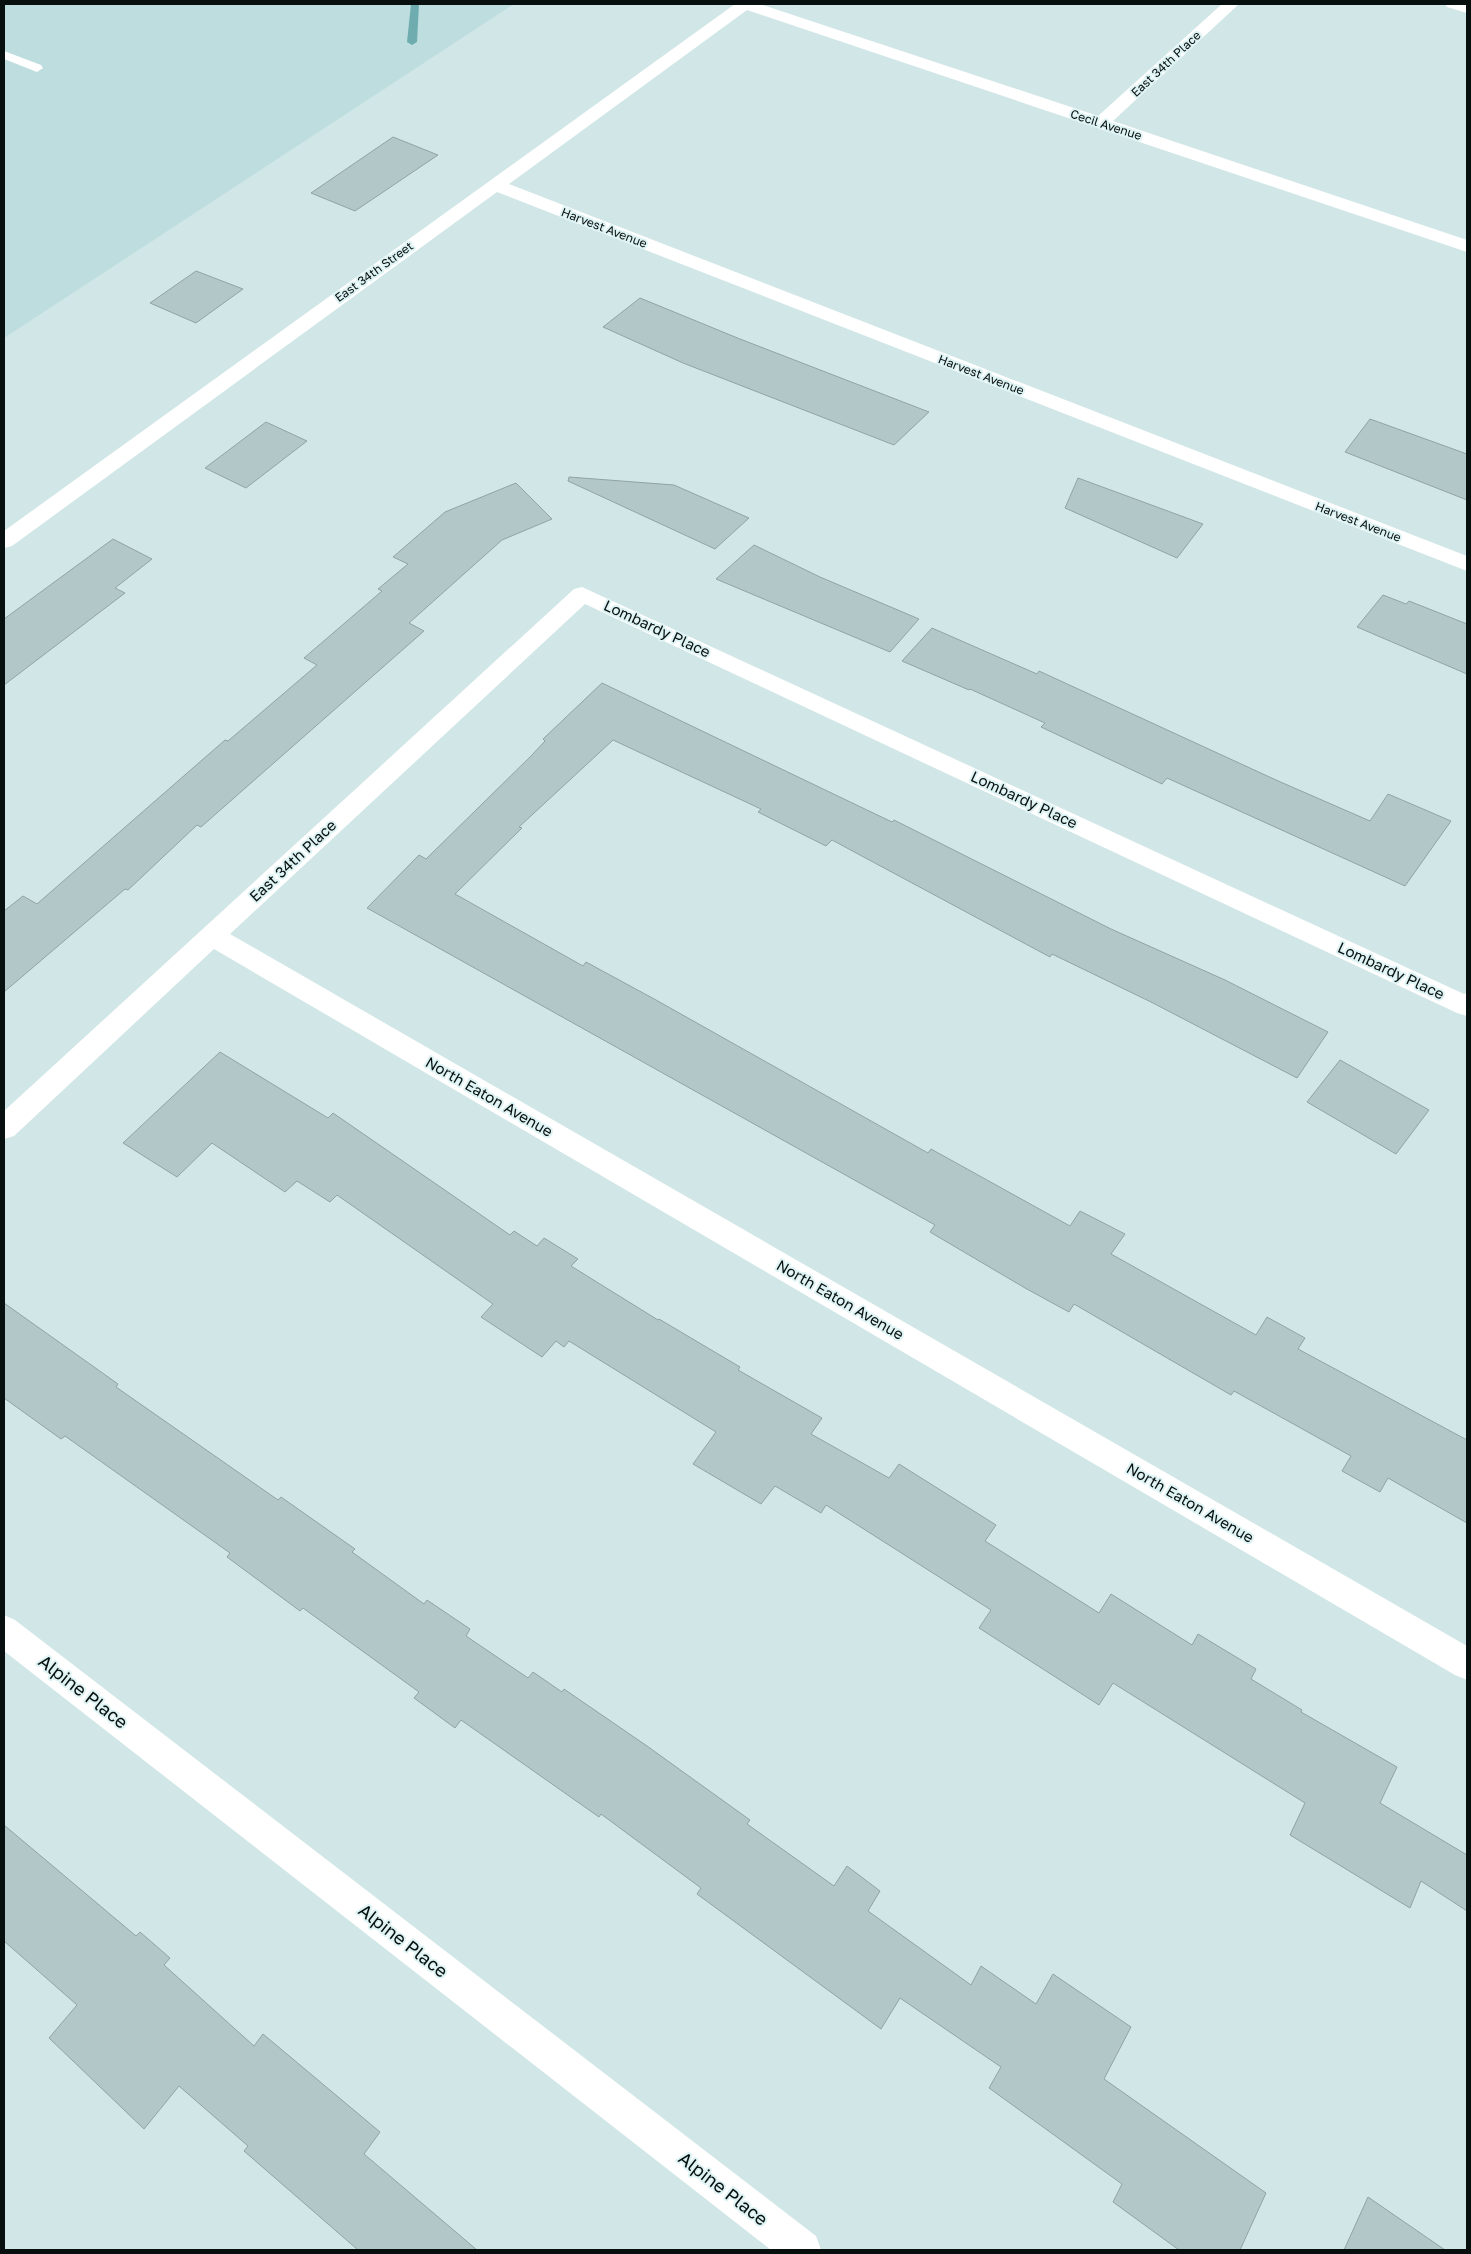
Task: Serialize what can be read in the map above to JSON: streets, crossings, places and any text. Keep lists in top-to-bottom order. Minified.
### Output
{"streets":{"street":["East 34th Place","Cecil Avenue","Harvest Avenue","East 34th Street","Lombardy Place","North Eaton Avenue","Alpine Place"]},"crossings":[["East 34th Place","Cecil Avenue"],["East 34th Place","Lombardy Place"],["East 34th Place","North Eaton Avenue"],["Cecil Avenue","East 34th Street"],["Harvest Avenue","East 34th Street"]]}
